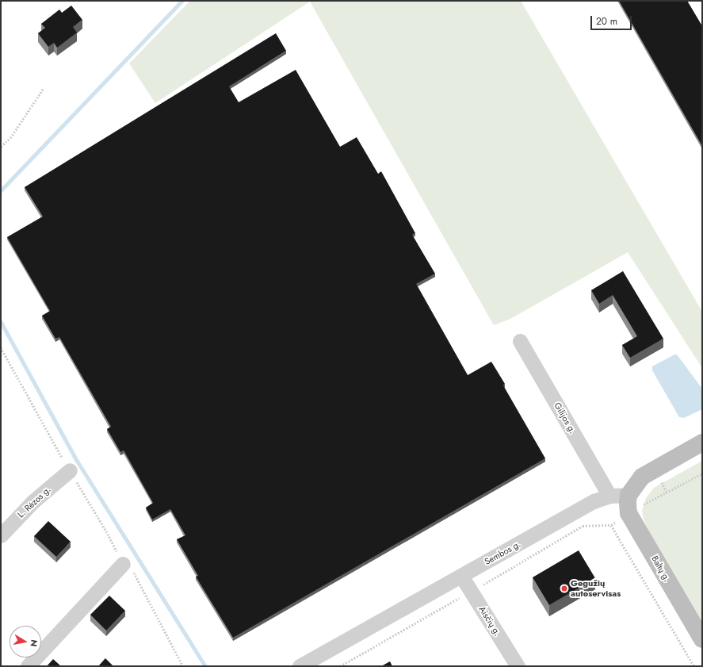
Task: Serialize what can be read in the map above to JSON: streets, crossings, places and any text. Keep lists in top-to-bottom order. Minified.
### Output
{"streets":{"main road":["Baltų g."],"street":["Gilijos g.","L. Rėzos g.","Sembos g.","Aisčių g."]},"crossings":[["Gilijos g.","Sembos g."],["Sembos g.","Aisčių g."]],"places":["Gegužių autoservisas"],"scale_bar":"20 m","north":"right"}
